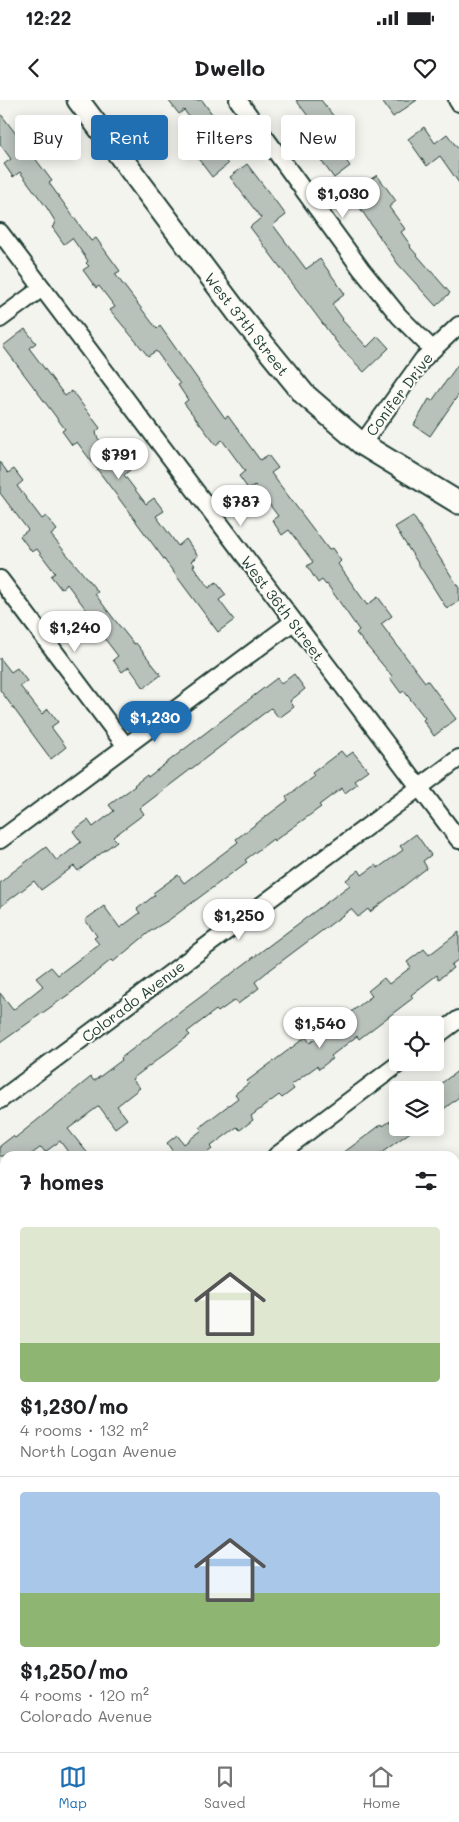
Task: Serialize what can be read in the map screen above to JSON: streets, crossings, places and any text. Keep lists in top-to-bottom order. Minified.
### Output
{"streets":{"street":["West 37th Street","Conifer Drive","West 36th Street","Colorado Avenue"]},"crossings":[["West 37th Street","Conifer Drive"],["West 36th Street","Colorado Avenue"]],"page":{"status":"12:22","header":"Dwello","chip":["Buy","Rent","Filters","New"],"price":["$1,030","$791","$787","$1,240","$1,230","$1,250","$1,540"],"heading":"7 homes","list":[{"name":"$1,230/mo","note":"4 rooms · 132 m² · North Logan Avenue"},{"name":"$1,250/mo","note":"4 rooms · 120 m² · Colorado Avenue"}],"tabs":["Map","Saved","Home"]}}
